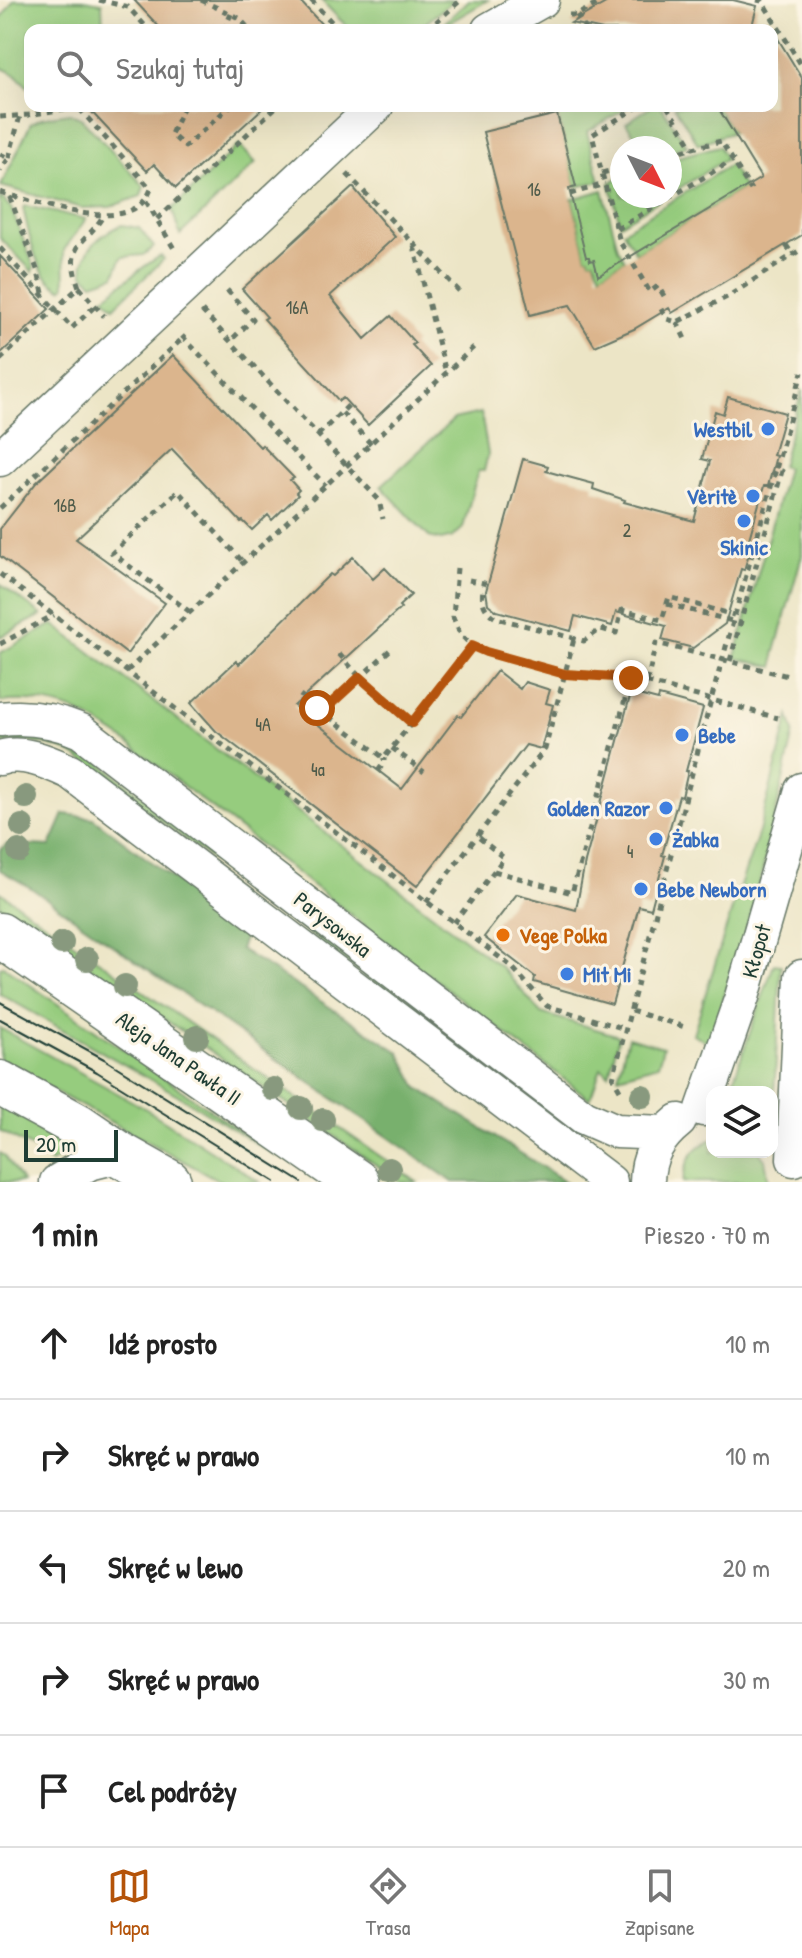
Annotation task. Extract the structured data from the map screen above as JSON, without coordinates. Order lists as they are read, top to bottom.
{
  "streets": {
    "main road": ["Aleja Jana Pawła II"],
    "street": ["Parysowska", "Kłopot"]
  },
  "places": [
    "Westbil",
    "Vèritè",
    "Skinic",
    "Bebe",
    "Golden Razor",
    "Żabka",
    "Bebe Newborn",
    "Vege Polka",
    "Mit Mi"
  ],
  "house_numbers": [
    "16",
    "16A",
    "16B",
    "2",
    "4A",
    "4a",
    "4"
  ],
  "scale_bar": "20 m",
  "north": "bottom right",
  "page": {
    "search": "Szukaj tutaj",
    "scale": "20 m",
    "heading": ["1 min", "Pieszo · 70 m"],
    "list": [
      ["Idź prosto", "10 m"],
      ["Skręć w prawo", "10 m"],
      ["Skręć w lewo", "20 m"],
      ["Skręć w prawo", "30 m"],
      "Cel podróży"
    ],
    "nav": ["Mapa", "Trasa", "Zapisane"]
  }
}
